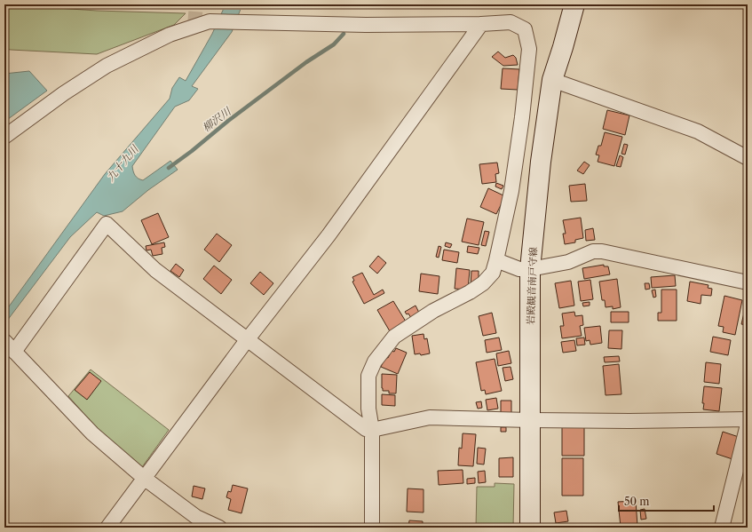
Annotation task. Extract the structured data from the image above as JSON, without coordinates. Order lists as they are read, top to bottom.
{
  "streets": {
    "main road": ["岩殿観音南戸守線"]
  },
  "water": ["柳沢川", "九十九川"],
  "scale_bar": "50 m"
}
